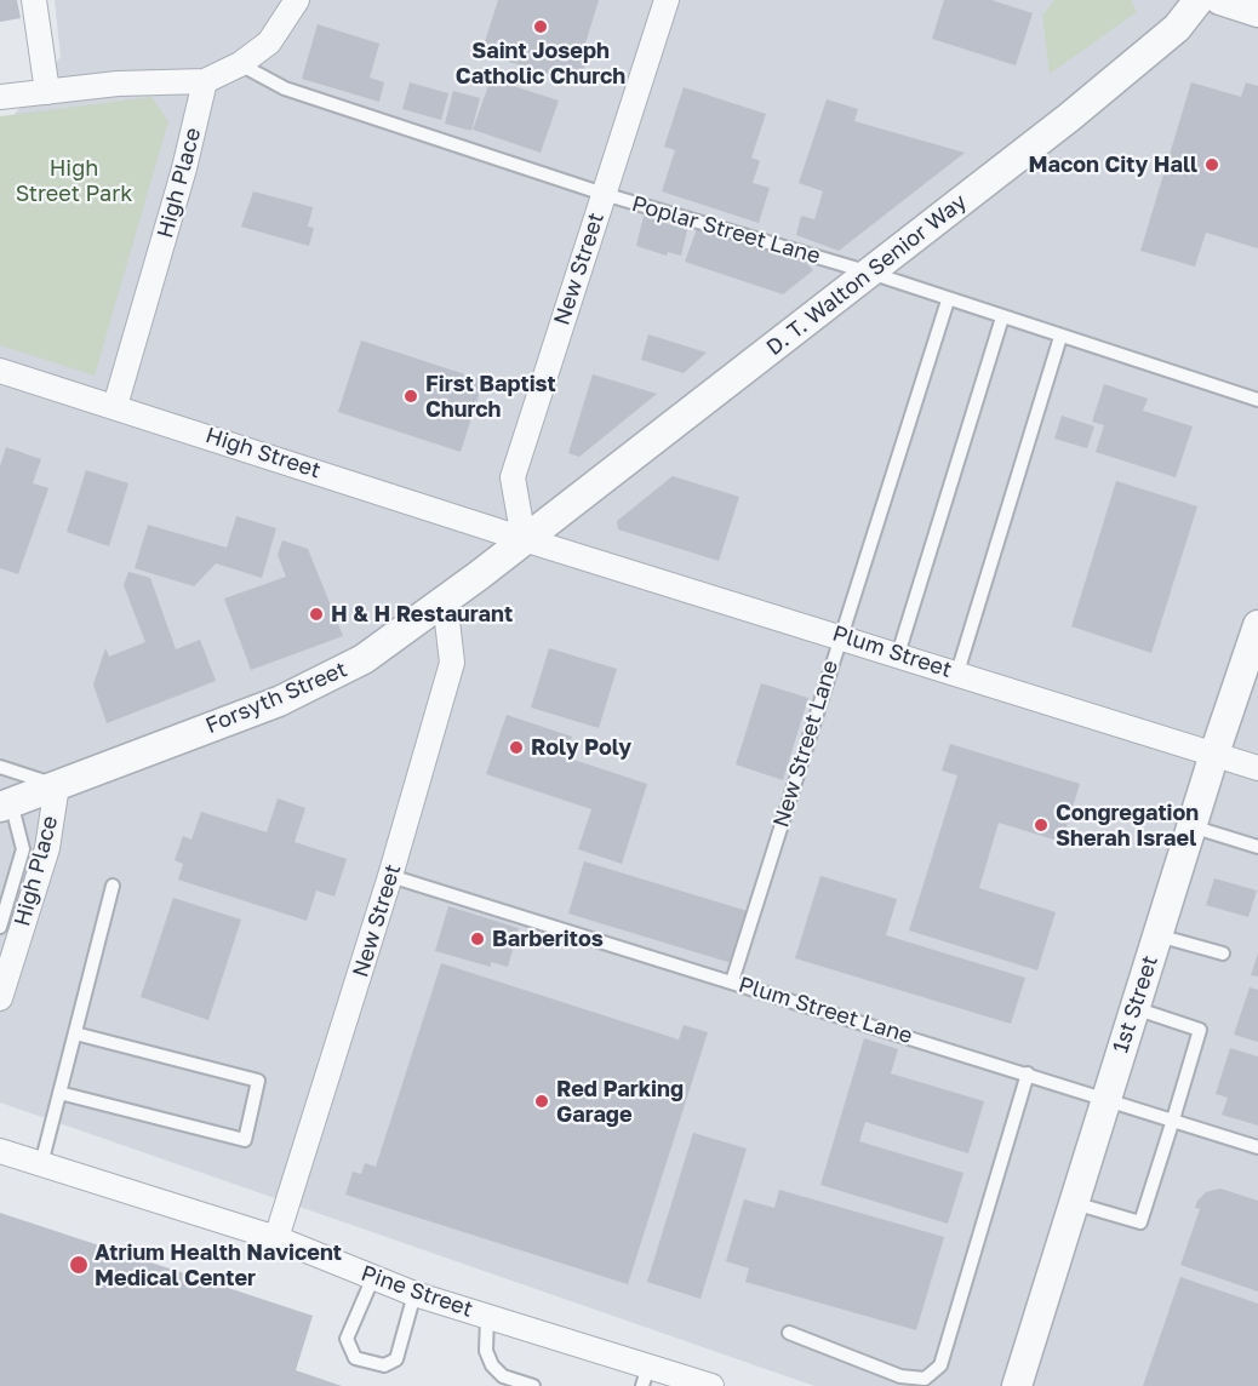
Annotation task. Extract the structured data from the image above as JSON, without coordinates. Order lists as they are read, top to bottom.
{
  "streets": {
    "street": [
      "High Place",
      "New Street",
      "D. T. Walton Senior Way",
      "High Street",
      "Plum Street",
      "Forsyth Street",
      "1st Street",
      "Pine Street"
    ],
    "lane": ["Poplar Street Lane", "New Street Lane", "Plum Street Lane"]
  },
  "crossings": [
    ["High Place", "High Street"],
    ["High Place", "Forsyth Street"],
    ["Poplar Street Lane", "New Street"],
    ["Poplar Street Lane", "D. T. Walton Senior Way"],
    ["Poplar Street Lane", "New Street Lane"],
    ["New Street", "D. T. Walton Senior Way"],
    ["New Street", "High Street"],
    ["New Street", "Plum Street"],
    ["New Street", "Forsyth Street"],
    ["New Street", "Plum Street Lane"],
    ["New Street", "Pine Street"],
    ["D. T. Walton Senior Way", "High Street"],
    ["D. T. Walton Senior Way", "Plum Street"],
    ["D. T. Walton Senior Way", "Forsyth Street"],
    ["High Street", "Plum Street"],
    ["High Street", "Forsyth Street"],
    ["Plum Street", "Forsyth Street"],
    ["Plum Street", "New Street Lane"],
    ["Plum Street", "1st Street"],
    ["New Street Lane", "Plum Street Lane"],
    ["1st Street", "Plum Street Lane"]
  ],
  "parks": ["High Street Park"],
  "places": [
    "Saint Joseph Catholic Church",
    "Macon City Hall",
    "First Baptist Church",
    "H & H Restaurant",
    "Roly Poly",
    "Congregation Sherah Israel",
    "Barberitos",
    "Red Parking Garage",
    "Atrium Health Navicent Medical Center"
  ]
}
